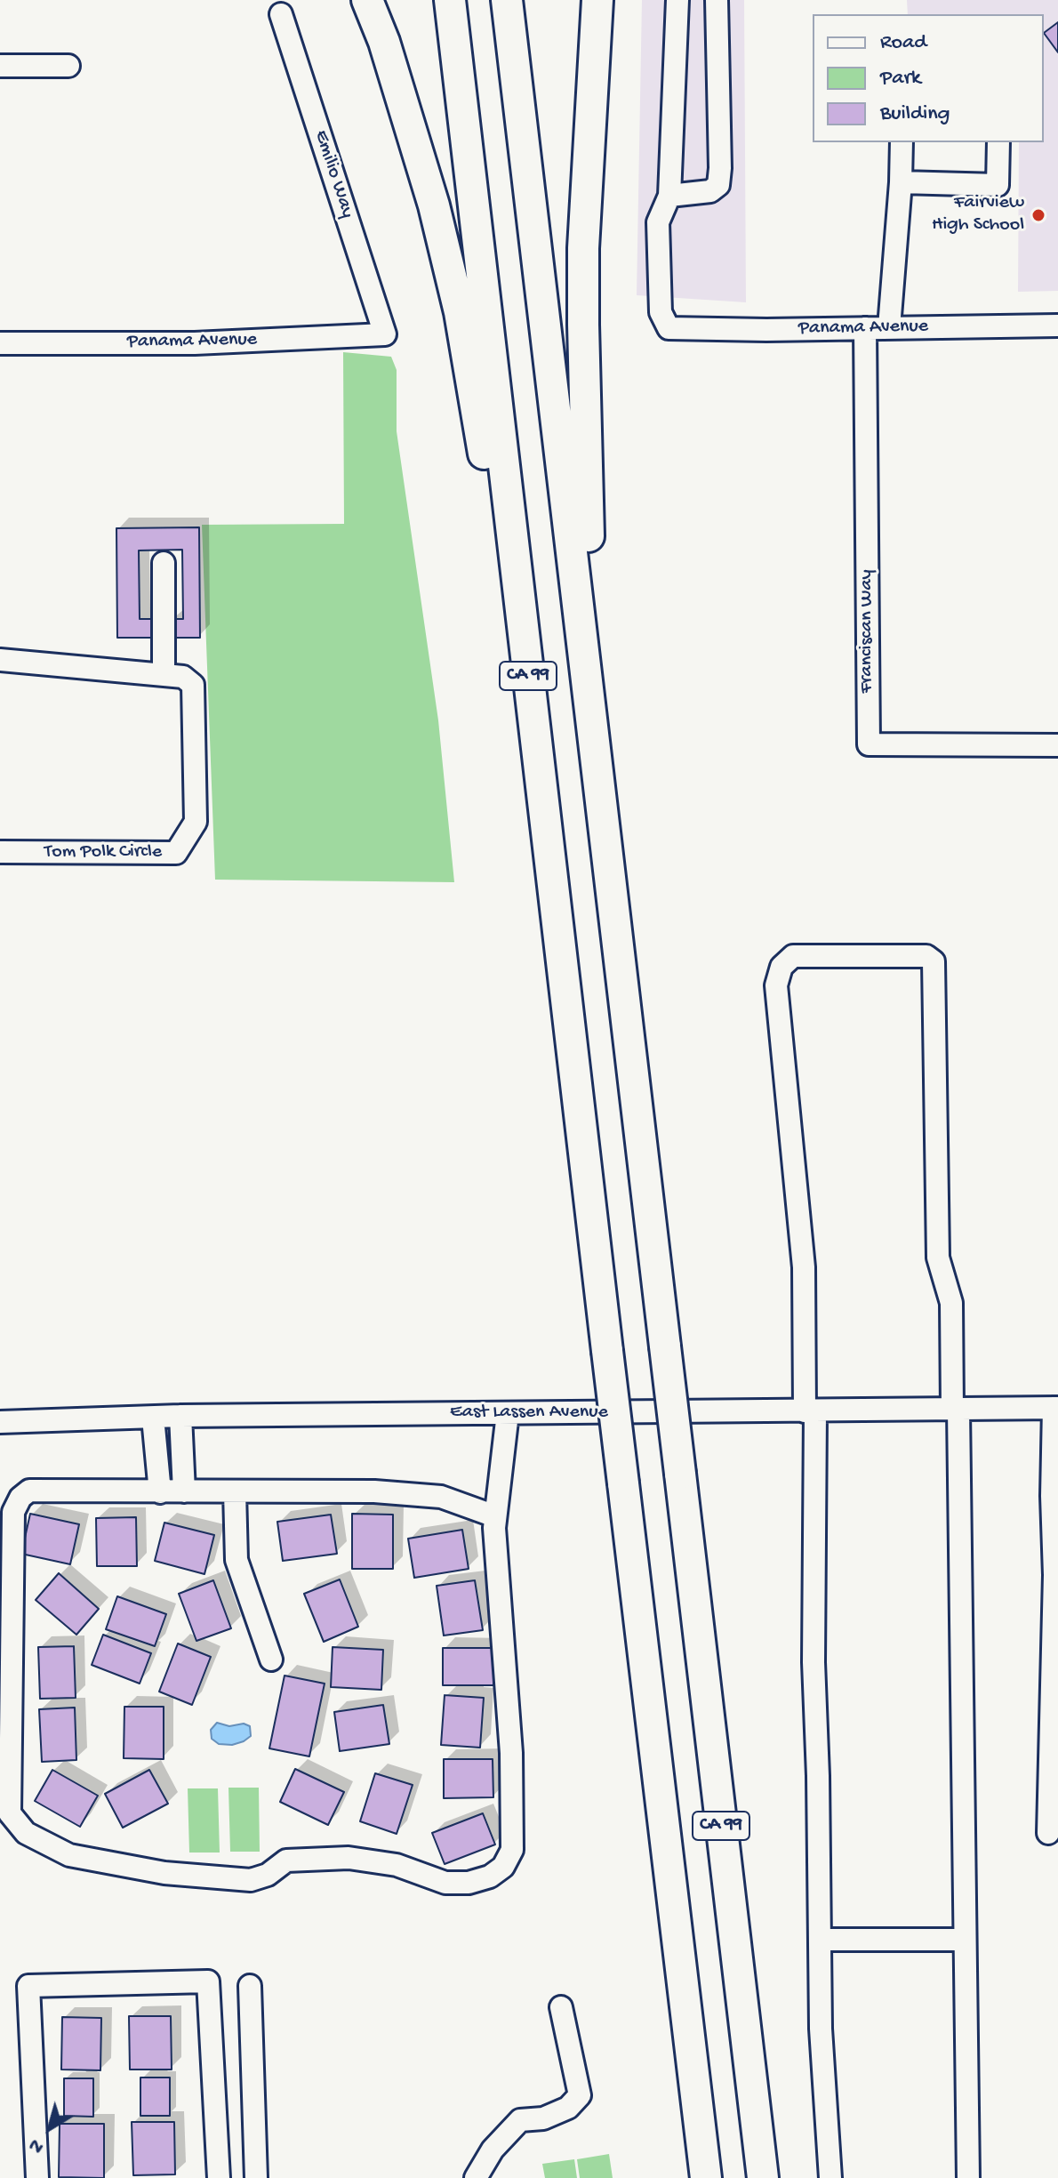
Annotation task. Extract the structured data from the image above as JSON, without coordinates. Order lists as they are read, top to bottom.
{
  "streets": {
    "highway": ["CA 99"],
    "street": [
      "Emilio Way",
      "Panama Avenue",
      "Franciscan Way",
      "Tom Polk Circle",
      "East Lassen Avenue"
    ]
  },
  "crossings": [
    ["Emilio Way", "Panama Avenue"],
    ["Panama Avenue", "Franciscan Way"]
  ],
  "places": ["Fairview High School"],
  "legend": ["Road", "Park", "Building"],
  "north": "bottom left"
}
